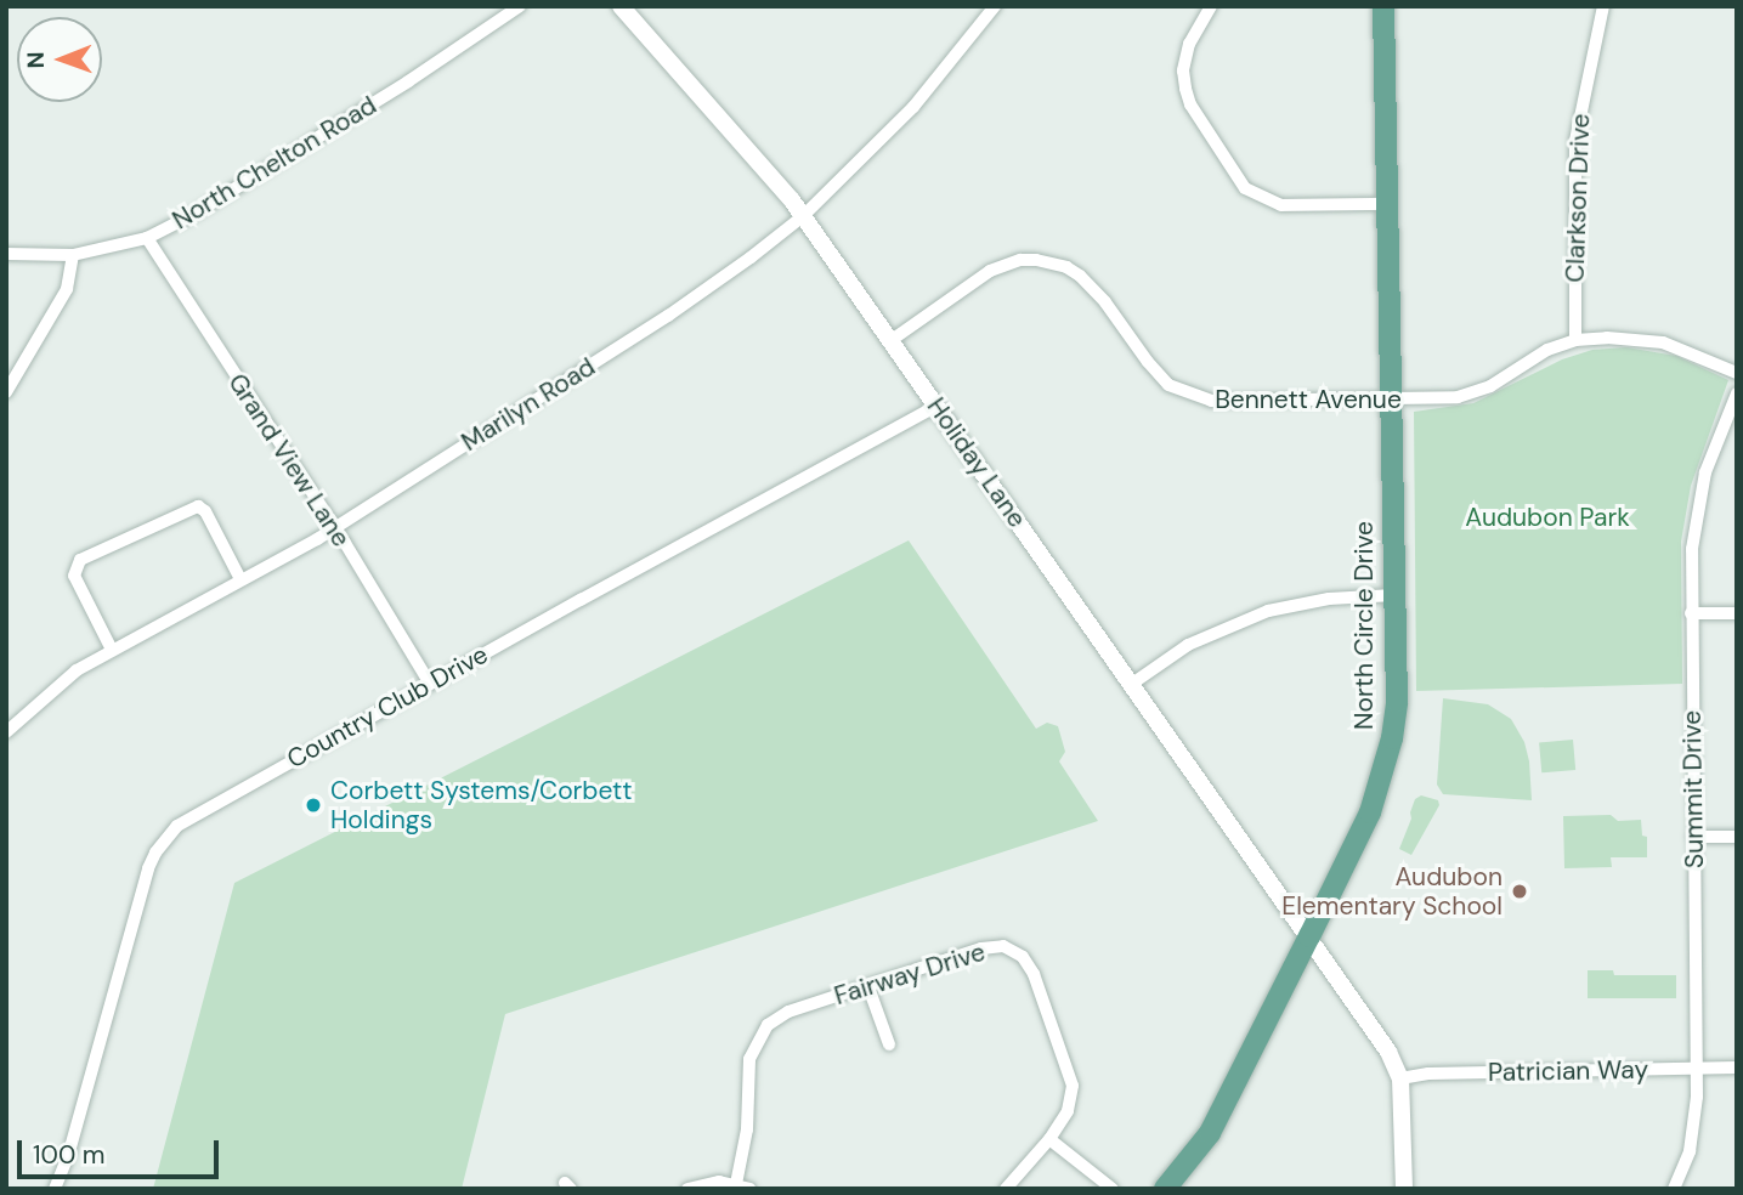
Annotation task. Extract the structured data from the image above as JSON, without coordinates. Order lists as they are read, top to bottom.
{
  "streets": {
    "main road": ["North Circle Drive"],
    "street": [
      "North Chelton Road",
      "Clarkson Drive",
      "Bennett Avenue",
      "Marilyn Road",
      "Grand View Lane",
      "Holiday Lane",
      "Country Club Drive",
      "Summit Drive",
      "Fairway Drive",
      "Patrician Way"
    ]
  },
  "crossings": [
    ["North Chelton Road", "Grand View Lane"],
    ["Clarkson Drive", "Bennett Avenue"],
    ["Bennett Avenue", "Holiday Lane"],
    ["Bennett Avenue", "North Circle Drive"],
    ["Marilyn Road", "Grand View Lane"],
    ["Marilyn Road", "Holiday Lane"],
    ["Grand View Lane", "Country Club Drive"],
    ["Holiday Lane", "North Circle Drive"],
    ["Holiday Lane", "Country Club Drive"],
    ["Holiday Lane", "Patrician Way"],
    ["Summit Drive", "Patrician Way"]
  ],
  "parks": ["Audubon Park"],
  "places": ["Corbett Systems/Corbett Holdings", "Audubon Elementary School"],
  "scale_bar": "100 m",
  "north": "left"
}
